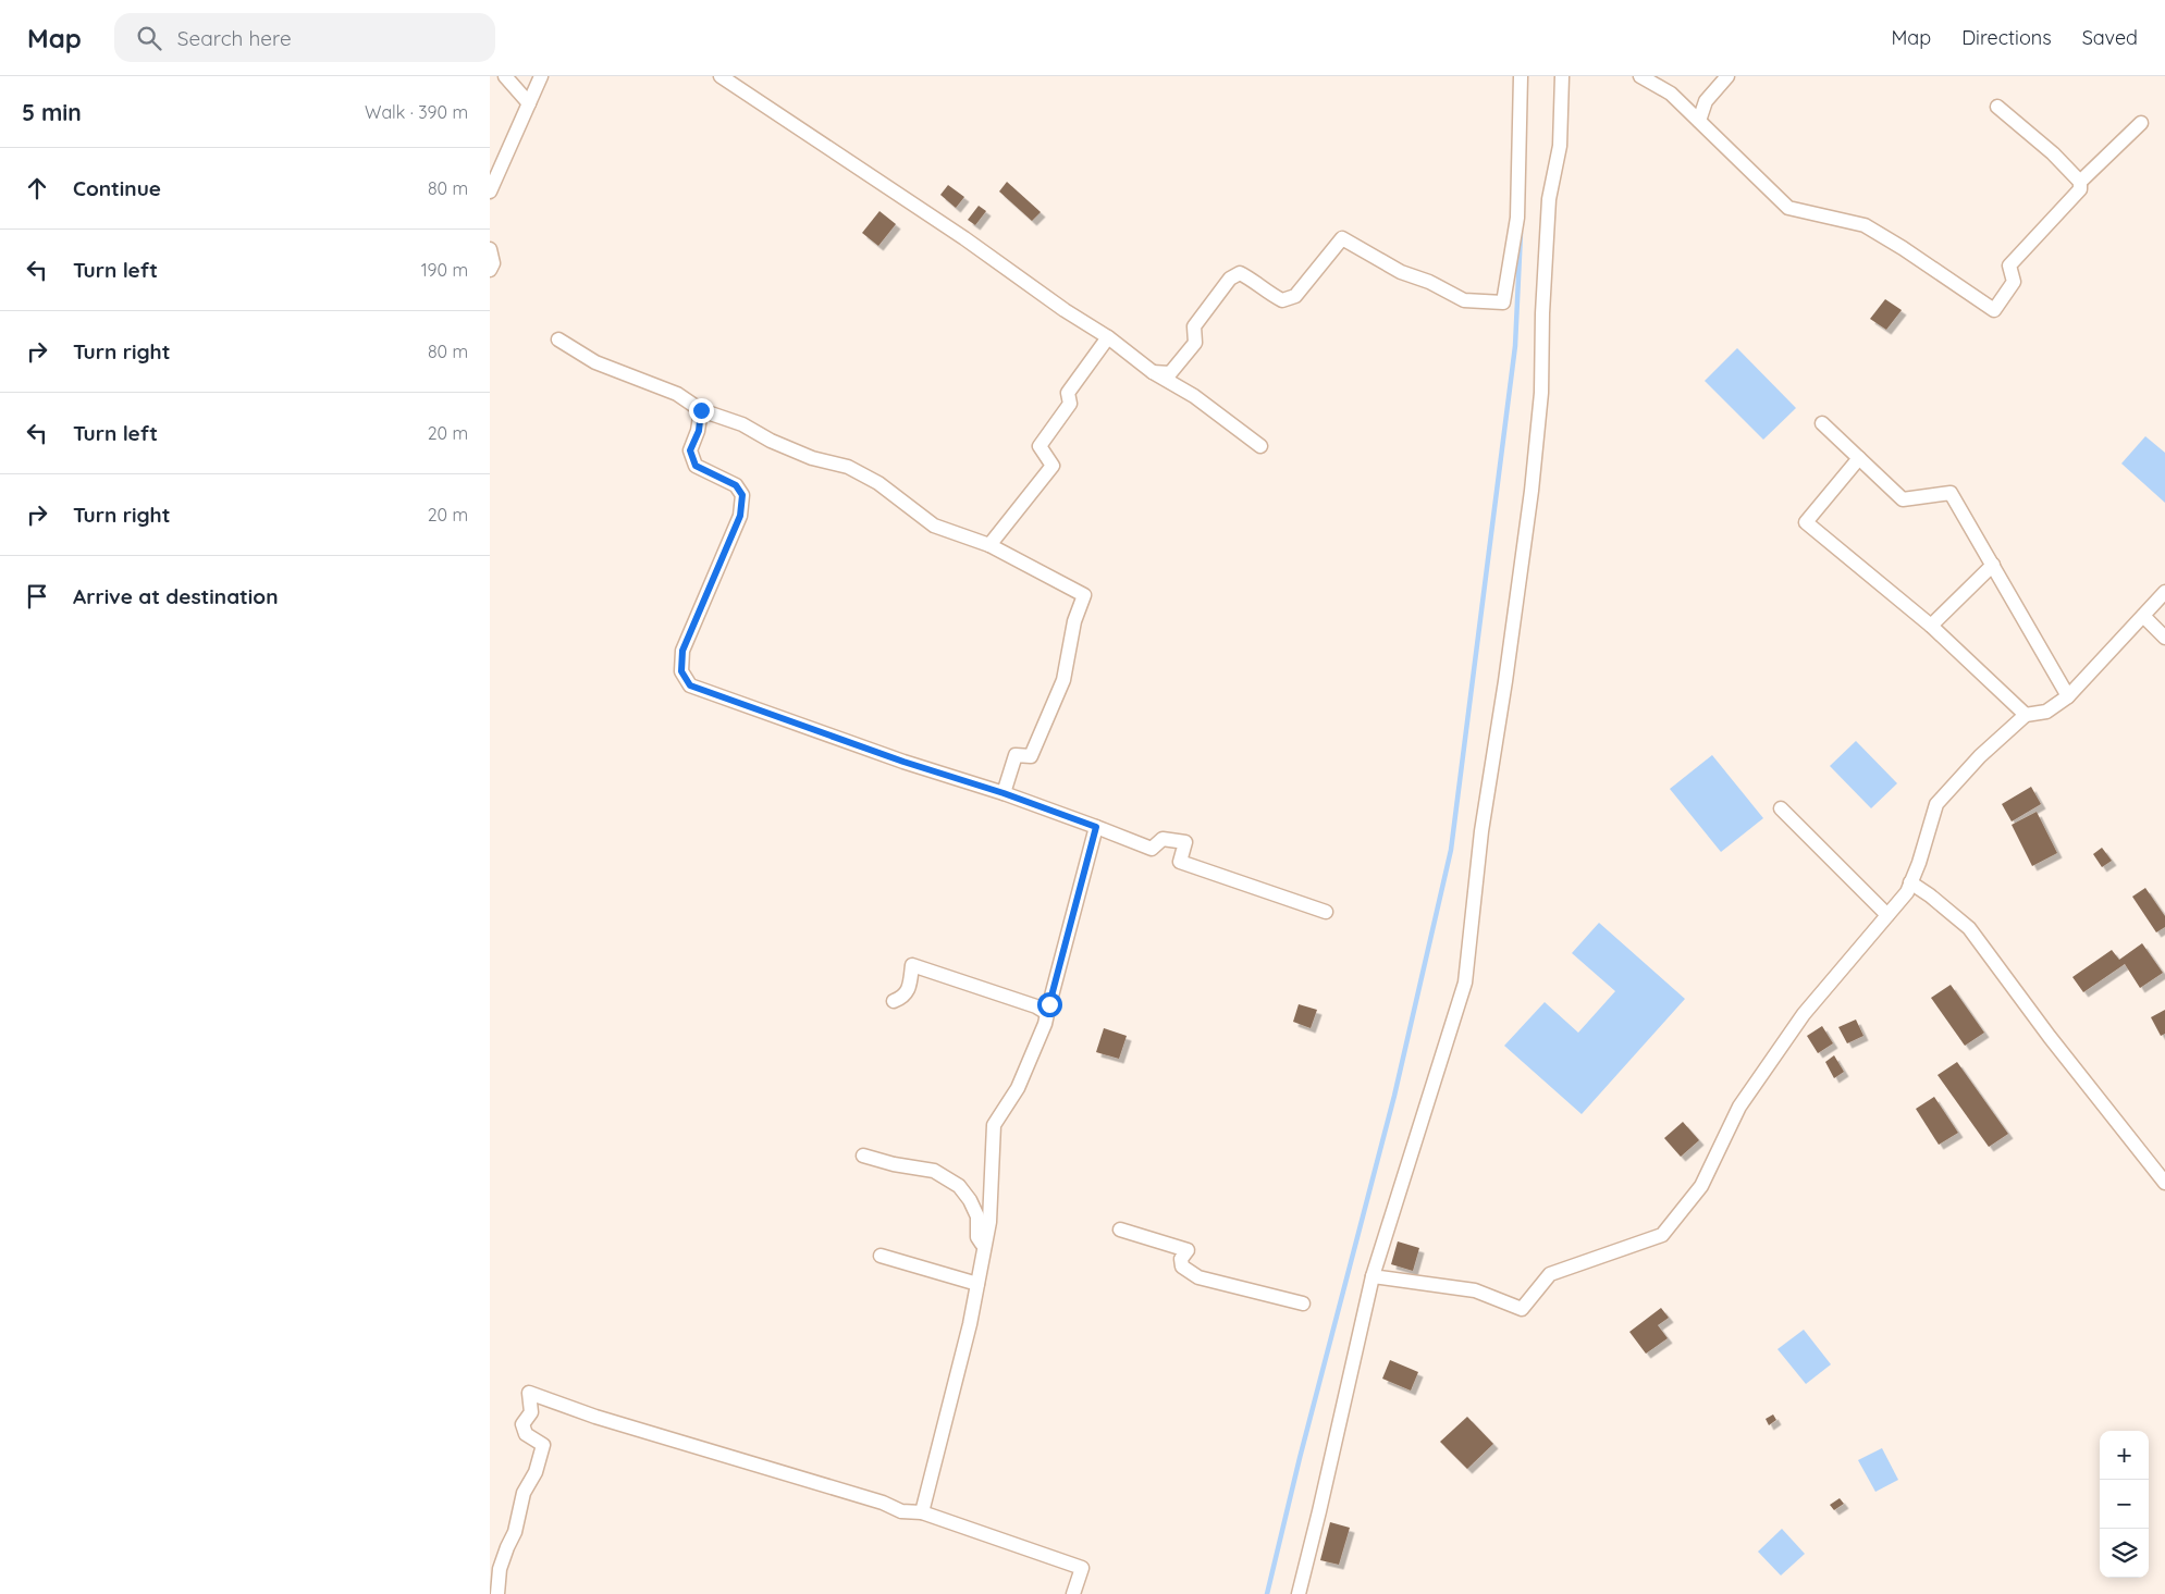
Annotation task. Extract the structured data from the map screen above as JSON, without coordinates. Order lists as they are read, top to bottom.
{
  "page": {
    "header": "Map",
    "search": "Search here",
    "nav": ["Map", "Directions", "Saved"],
    "heading": ["5 min", "Walk · 390 m"],
    "list": [
      ["Continue", "80 m"],
      ["Turn left", "190 m"],
      ["Turn right", "80 m"],
      ["Turn left", "20 m"],
      ["Turn right", "20 m"],
      "Arrive at destination"
    ],
    "map_buttons": ["+", "−"]
  }
}
